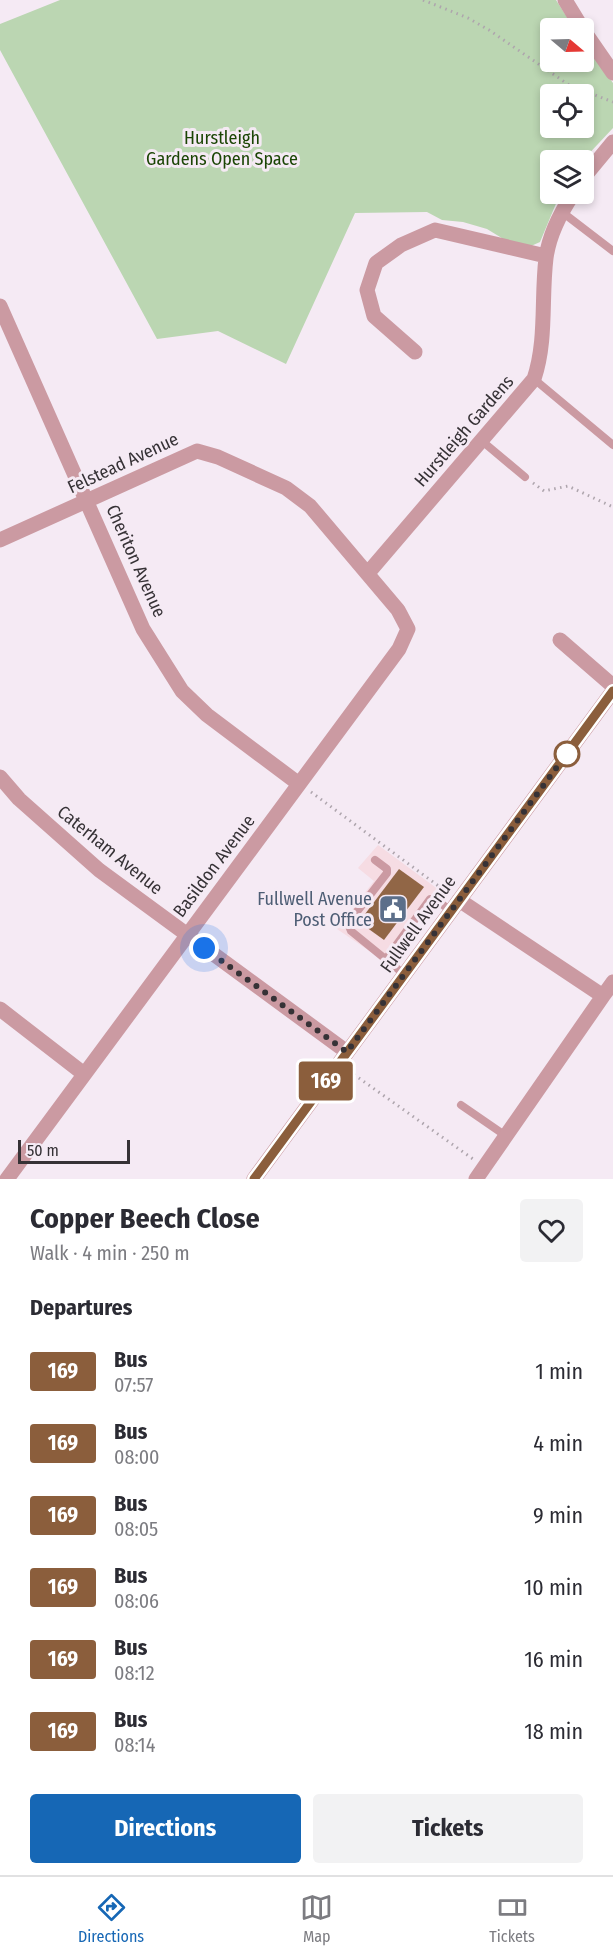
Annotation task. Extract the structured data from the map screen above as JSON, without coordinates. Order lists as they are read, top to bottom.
{
  "streets": {
    "street": [
      "Hurstleigh Gardens",
      "Felstead Avenue",
      "Cheriton Avenue",
      "Caterham Avenue",
      "Basildon Avenue",
      "Fullwell Avenue"
    ]
  },
  "crossings": [
    ["Hurstleigh Gardens", "Felstead Avenue"],
    ["Hurstleigh Gardens", "Basildon Avenue"],
    ["Felstead Avenue", "Cheriton Avenue"],
    ["Felstead Avenue", "Basildon Avenue"],
    ["Cheriton Avenue", "Basildon Avenue"],
    ["Caterham Avenue", "Basildon Avenue"],
    ["Caterham Avenue", "Fullwell Avenue"]
  ],
  "parks": ["Hurstleigh Gardens Open Space"],
  "places": {
    "public building": ["Fullwell Avenue Post Office"]
  },
  "lines": ["bus line 169"],
  "scale_bar": "50 m",
  "north": "right",
  "page": {
    "on_map": "169",
    "scale": "50 m",
    "heading": [
      ["Copper Beech Close", "Walk · 4 min · 250 m"],
      "Departures"
    ],
    "list": [
      {
        "mark": "169",
        "name": "Bus",
        "note": "07:57",
        "value": "1 min"
      },
      {
        "mark": "169",
        "name": "Bus",
        "note": "08:00",
        "value": "4 min"
      },
      {
        "mark": "169",
        "name": "Bus",
        "note": "08:05",
        "value": "9 min"
      },
      {
        "mark": "169",
        "name": "Bus",
        "note": "08:06",
        "value": "10 min"
      },
      {
        "mark": "169",
        "name": "Bus",
        "note": "08:12",
        "value": "16 min"
      },
      {
        "mark": "169",
        "name": "Bus",
        "note": "08:14",
        "value": "18 min"
      }
    ],
    "buttons": ["Directions", "Tickets"],
    "tabs": ["Directions", "Map", "Tickets"]
  }
}
